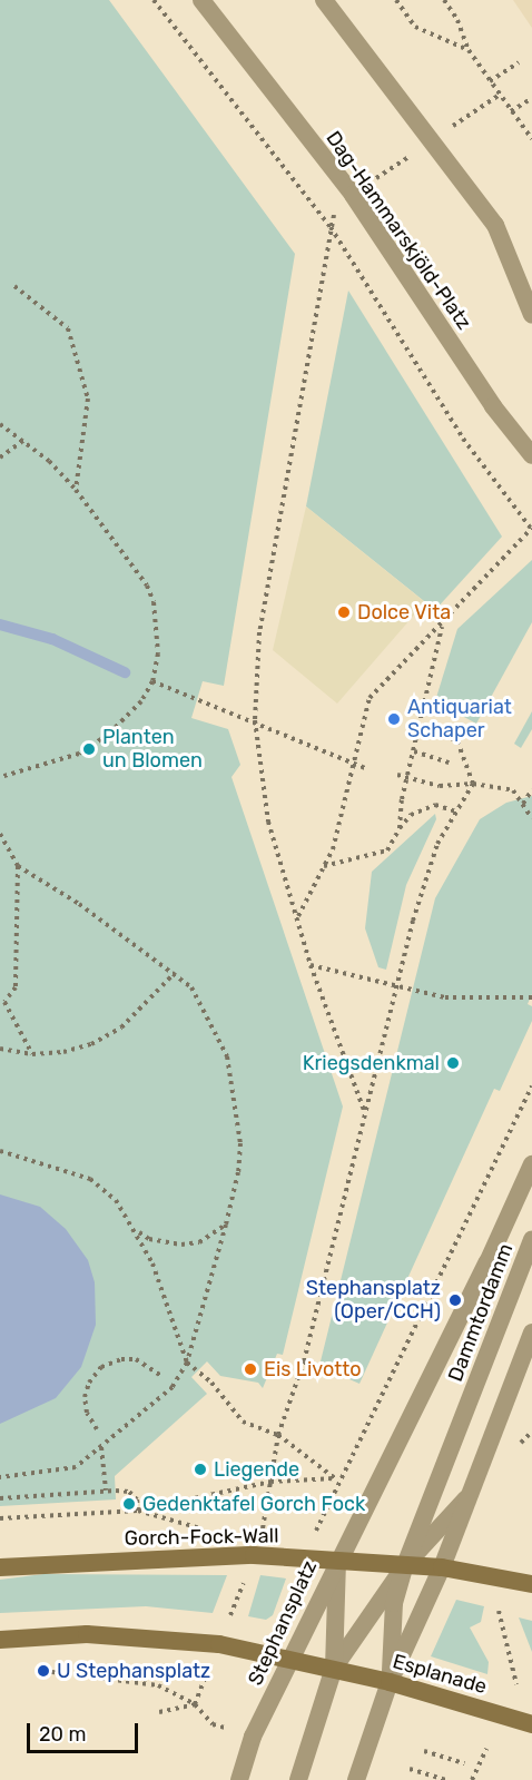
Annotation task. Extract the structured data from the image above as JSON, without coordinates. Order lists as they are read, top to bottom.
{
  "streets": {
    "main road": ["Gorch-Fock-Wall", "Esplanade"],
    "street": ["Dag-Hammarskjöld-Platz", "Dammtordamm", "Stephansplatz"]
  },
  "crossings": [
    ["Dammtordamm", "Stephansplatz"],
    ["Gorch-Fock-Wall", "Stephansplatz"],
    ["Stephansplatz", "Esplanade"]
  ],
  "places": [
    "Dolce Vita",
    "Antiquariat Schaper",
    "Planten un Blomen",
    "Kriegsdenkmal",
    "Stephansplatz (Oper/CCH)",
    "Eis Livotto",
    "Liegende",
    "Gedenktafel Gorch Fock",
    "U Stephansplatz"
  ],
  "scale_bar": "20 m"
}
